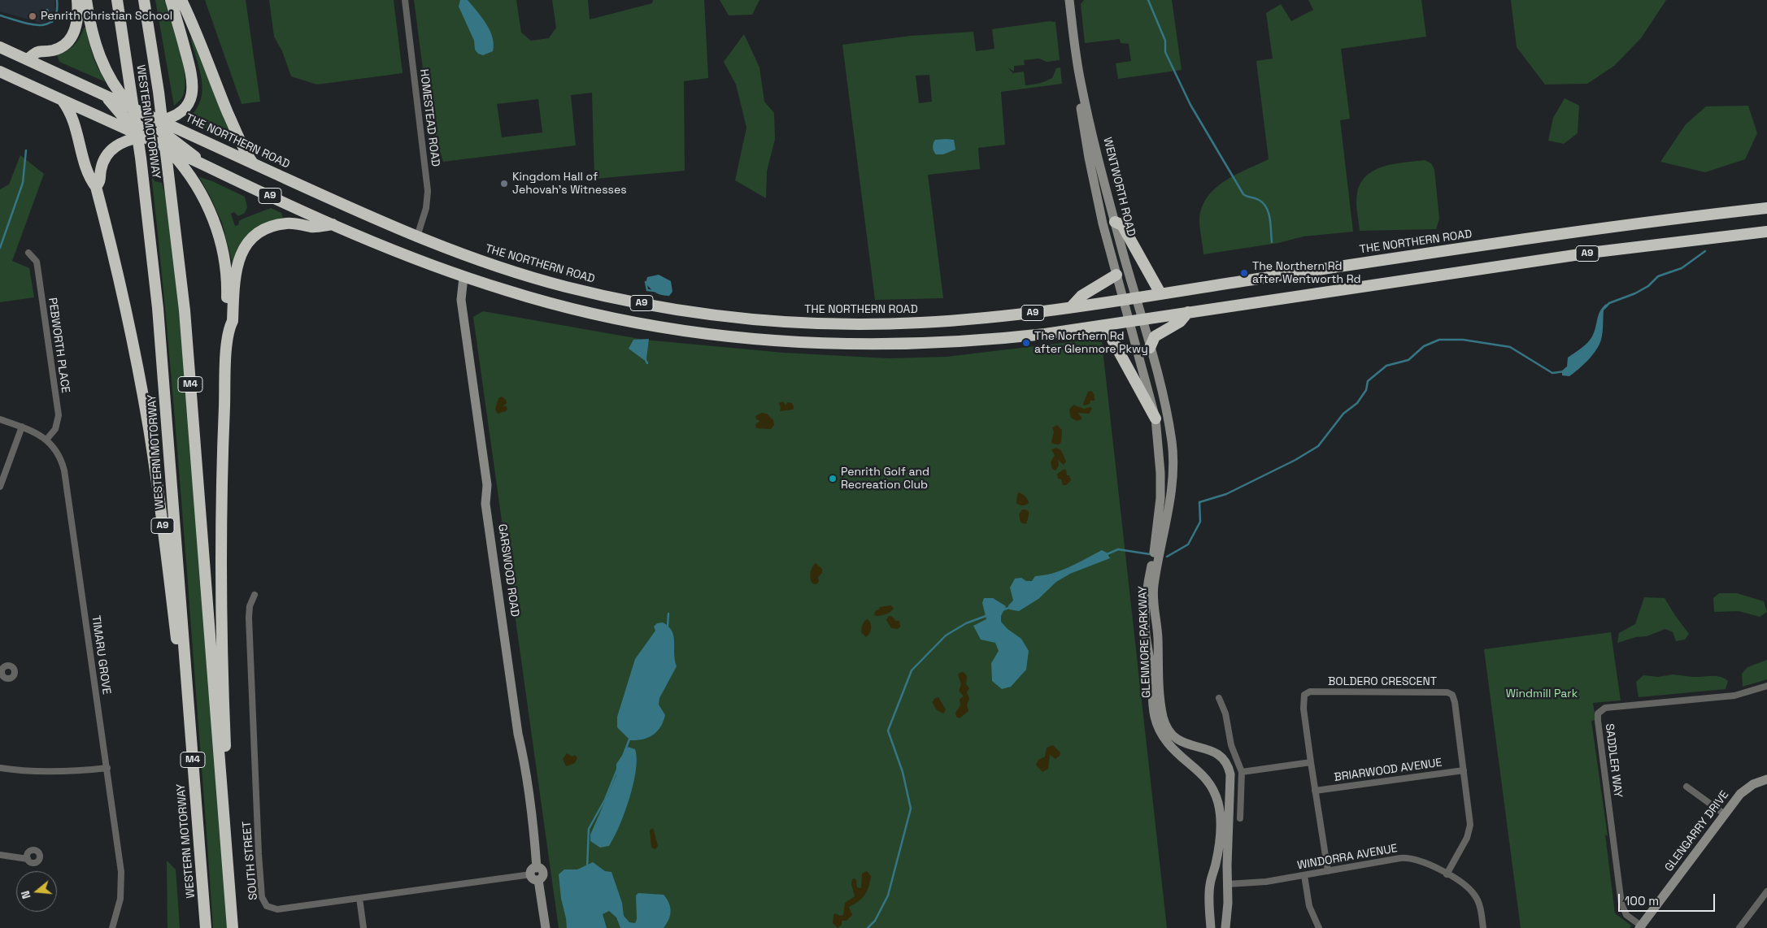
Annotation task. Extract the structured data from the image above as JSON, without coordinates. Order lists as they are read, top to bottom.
{
  "streets": {
    "highway": [
      "WESTERN MOTORWAY",
      "THE NORTHERN ROAD",
      "A9",
      "M4"
    ],
    "street": [
      "HOMESTEAD ROAD",
      "WENTWORTH ROAD",
      "PEBWORTH PLACE",
      "GARSWOOD ROAD",
      "GLENMORE PARKWAY",
      "TIMARU GROVE",
      "BOLDERO CRESCENT",
      "SADDLER WAY",
      "BRIARWOOD AVENUE",
      "GLENGARRY DRIVE",
      "WINDORRA AVENUE",
      "SOUTH STREET"
    ]
  },
  "crossings": [
    ["HOMESTEAD ROAD", "THE NORTHERN ROAD"],
    ["WESTERN MOTORWAY", "A9"],
    ["WESTERN MOTORWAY", "M4"],
    ["THE NORTHERN ROAD", "WENTWORTH ROAD"],
    ["THE NORTHERN ROAD", "A9"],
    ["THE NORTHERN ROAD", "M4"],
    ["THE NORTHERN ROAD", "GARSWOOD ROAD"],
    ["THE NORTHERN ROAD", "GLENMORE PARKWAY"],
    ["WENTWORTH ROAD", "GLENMORE PARKWAY"],
    ["PEBWORTH PLACE", "TIMARU GROVE"],
    ["GARSWOOD ROAD", "SOUTH STREET"],
    ["GLENMORE PARKWAY", "WINDORRA AVENUE"],
    ["BOLDERO CRESCENT", "BRIARWOOD AVENUE"],
    ["BOLDERO CRESCENT", "WINDORRA AVENUE"],
    ["SADDLER WAY", "GLENGARRY DRIVE"]
  ],
  "parks": ["Windmill Park"],
  "places": [
    "Penrith Christian School",
    "Kingdom Hall of Jehovah's Witnesses",
    "The Northern Rd after Wentworth Rd",
    "The Northern Rd after Glenmore Pkwy",
    "Penrith Golf and Recreation Club"
  ],
  "scale_bar": "100 m",
  "north": "left"
}
